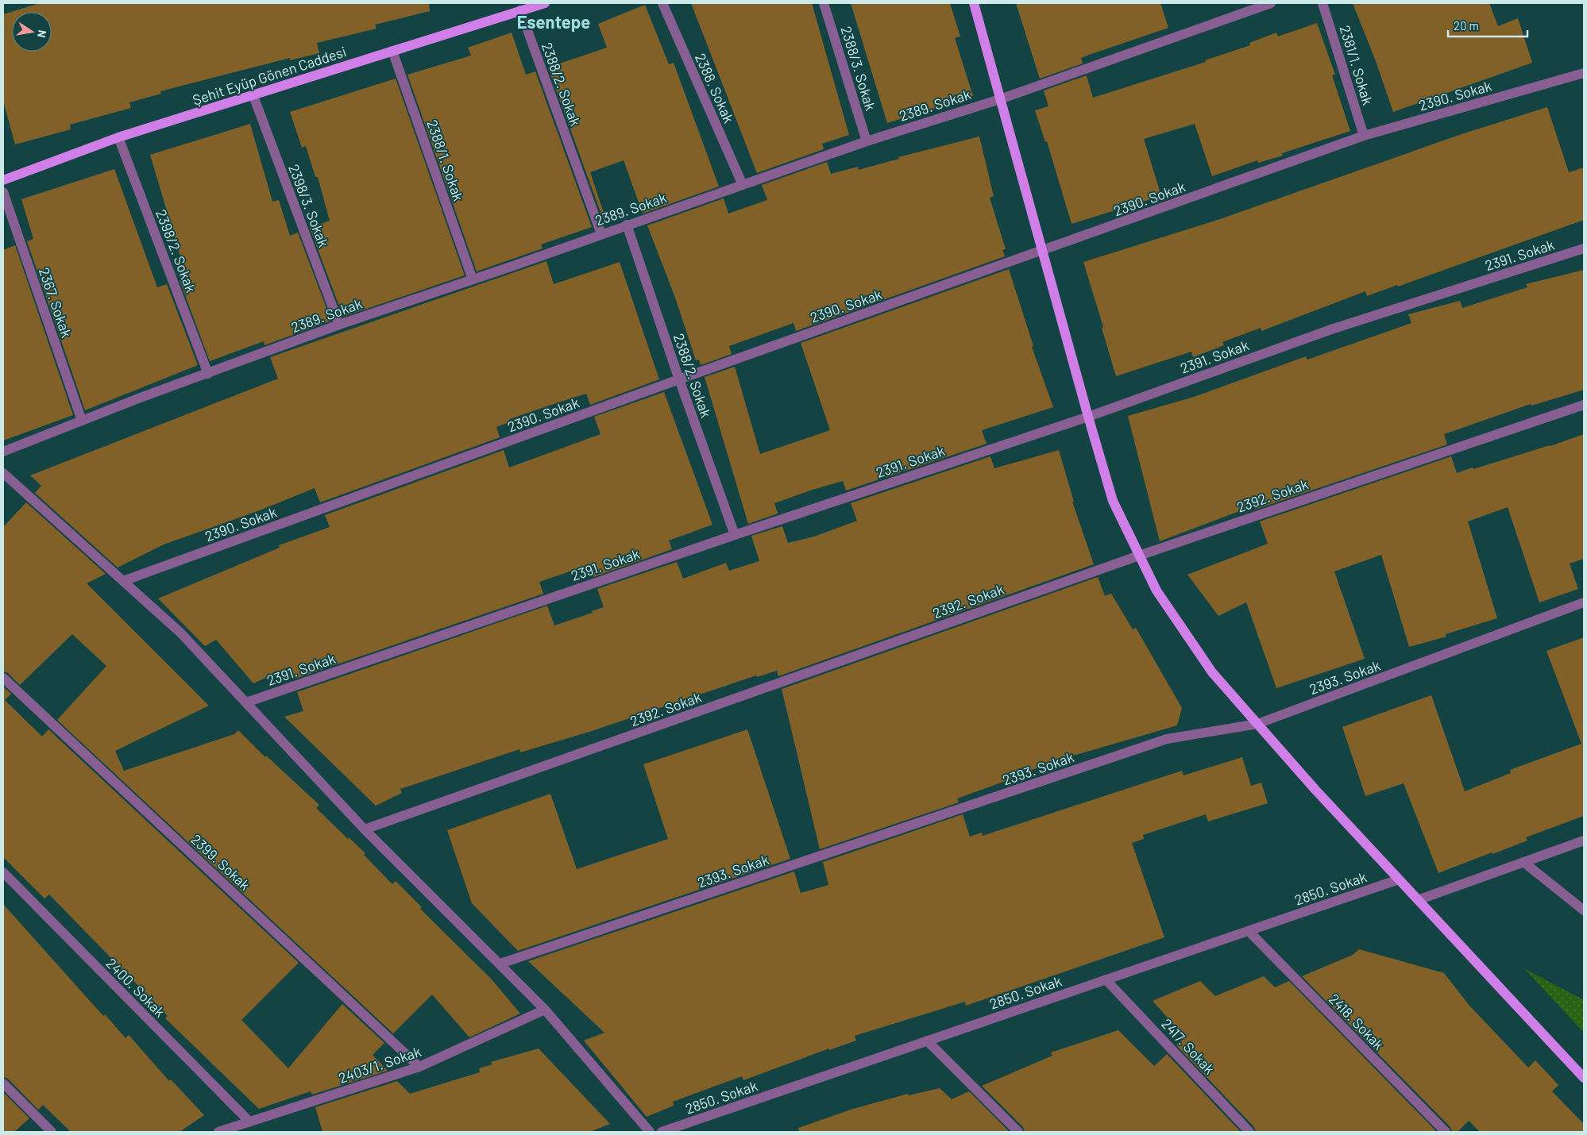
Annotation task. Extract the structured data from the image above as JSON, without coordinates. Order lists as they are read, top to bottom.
{
  "streets": {
    "main road": ["Şehit Eyüp Gönen Caddesi"],
    "street": [
      "2381/1. Sokak",
      "2388/3. Sokak",
      "2388/2. Sokak",
      "2388. Sokak",
      "2390. Sokak",
      "2389. Sokak",
      "2388/1. Sokak",
      "2398/3. Sokak",
      "2398/2. Sokak",
      "2391. Sokak",
      "2367. Sokak",
      "2392. Sokak",
      "2393. Sokak",
      "2399. Sokak",
      "2850. Sokak",
      "2400. Sokak",
      "2418. Sokak",
      "2417. Sokak",
      "2403/1. Sokak"
    ]
  },
  "crossings": [
    ["2381/1. Sokak", "2390. Sokak"],
    ["2388/3. Sokak", "2389. Sokak"],
    ["Şehit Eyüp Gönen Caddesi", "2388/2. Sokak"],
    ["Şehit Eyüp Gönen Caddesi", "2388/1. Sokak"],
    ["Şehit Eyüp Gönen Caddesi", "2398/3. Sokak"],
    ["Şehit Eyüp Gönen Caddesi", "2398/2. Sokak"],
    ["2388/2. Sokak", "2390. Sokak"],
    ["2388/2. Sokak", "2389. Sokak"],
    ["2388/2. Sokak", "2391. Sokak"],
    ["2388. Sokak", "2389. Sokak"],
    ["2389. Sokak", "2388/1. Sokak"],
    ["2389. Sokak", "2398/3. Sokak"],
    ["2389. Sokak", "2398/2. Sokak"],
    ["2389. Sokak", "2367. Sokak"],
    ["2399. Sokak", "2403/1. Sokak"],
    ["2850. Sokak", "2418. Sokak"],
    ["2850. Sokak", "2417. Sokak"],
    ["2400. Sokak", "2403/1. Sokak"]
  ],
  "districts": ["Esentepe"],
  "scale_bar": "20 m",
  "north": "right"
}
